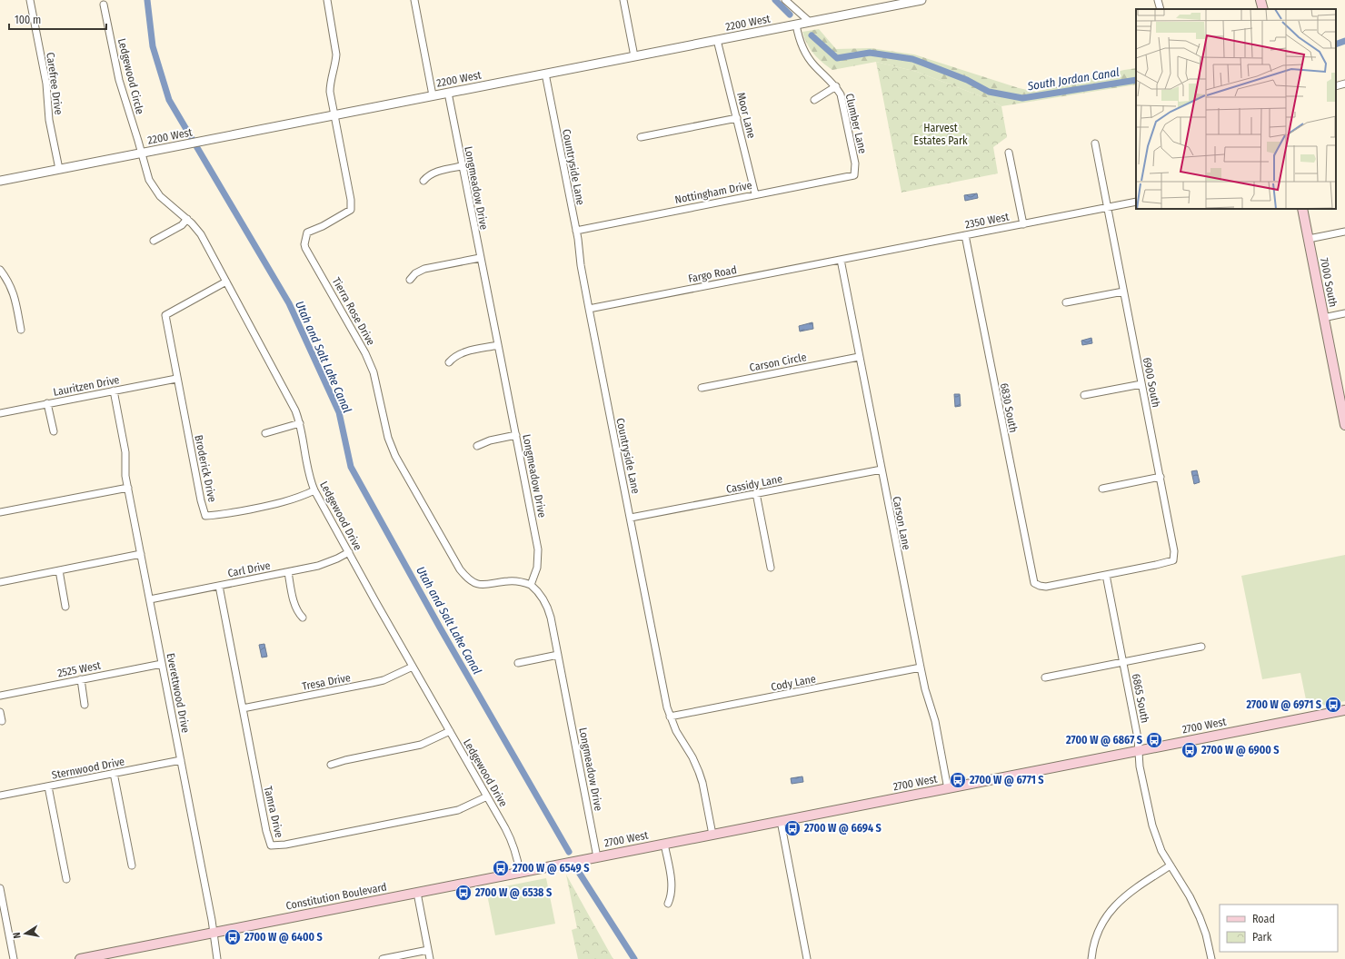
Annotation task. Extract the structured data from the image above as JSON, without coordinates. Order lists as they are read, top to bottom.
{
  "streets": {
    "main road": ["7000 South", "2700 West", "Constitution Boulevard"],
    "street": [
      "2200 West",
      "Ledgewood Circle",
      "Carefree Drive",
      "Moor Lane",
      "Clumber Lane",
      "Countryside Lane",
      "Longmeadow Drive",
      "Nottingham Drive",
      "2350 West",
      "Fargo Road",
      "Tierra Rose Drive",
      "Carson Circle",
      "6900 South",
      "Lauritzen Drive",
      "6830 South",
      "Broderick Drive",
      "Cassidy Lane",
      "Ledgewood Drive",
      "Carson Lane",
      "Carl Drive",
      "2525 West",
      "Tresa Drive",
      "Cody Lane",
      "Everettwood Drive",
      "6865 South",
      "Sternwood Drive",
      "Tamra Drive"
    ]
  },
  "crossings": [
    ["2200 West", "Ledgewood Circle"],
    ["2200 West", "Carefree Drive"],
    ["2200 West", "Moor Lane"],
    ["2200 West", "Clumber Lane"],
    ["2200 West", "Countryside Lane"],
    ["2200 West", "Longmeadow Drive"],
    ["2200 West", "Tierra Rose Drive"],
    ["2200 West", "Ledgewood Drive"],
    ["Ledgewood Circle", "Ledgewood Drive"],
    ["Moor Lane", "Nottingham Drive"],
    ["Clumber Lane", "Nottingham Drive"],
    ["Countryside Lane", "Nottingham Drive"],
    ["Countryside Lane", "Fargo Road"],
    ["Countryside Lane", "Cassidy Lane"],
    ["Countryside Lane", "Cody Lane"],
    ["Countryside Lane", "2700 West"],
    ["Longmeadow Drive", "Tierra Rose Drive"],
    ["Longmeadow Drive", "2700 West"],
    ["Longmeadow Drive", "Constitution Boulevard"],
    ["2350 West", "Fargo Road"],
    ["2350 West", "6900 South"],
    ["2350 West", "6830 South"],
    ["2350 West", "Carson Lane"],
    ["Fargo Road", "Carson Lane"],
    ["Carson Circle", "Carson Lane"],
    ["6900 South", "6830 South"],
    ["6900 South", "6865 South"],
    ["Lauritzen Drive", "Broderick Drive"],
    ["Lauritzen Drive", "Everettwood Drive"],
    ["6830 South", "6865 South"],
    ["Broderick Drive", "Ledgewood Drive"],
    ["Cassidy Lane", "Carson Lane"],
    ["Ledgewood Drive", "Carl Drive"],
    ["Ledgewood Drive", "Tresa Drive"],
    ["Ledgewood Drive", "Tamra Drive"],
    ["Ledgewood Drive", "Constitution Boulevard"],
    ["Carson Lane", "Cody Lane"],
    ["Carson Lane", "2700 West"],
    ["Carl Drive", "Everettwood Drive"],
    ["Carl Drive", "Tamra Drive"],
    ["2525 West", "Everettwood Drive"],
    ["Tresa Drive", "Tamra Drive"],
    ["Everettwood Drive", "Sternwood Drive"],
    ["Everettwood Drive", "Constitution Boulevard"],
    ["6865 South", "2700 West"],
    ["2700 West", "Constitution Boulevard"]
  ],
  "water": ["South Jordan Canal", "Utah and Salt Lake Canal"],
  "parks": ["Harvest Estates Park"],
  "places": {
    "bus stop": [
      "2700 W @ 6971 S",
      "2700 W @ 6867 S",
      "2700 W @ 6900 S",
      "2700 W @ 6771 S",
      "2700 W @ 6694 S",
      "2700 W @ 6549 S",
      "2700 W @ 6538 S",
      "2700 W @ 6400 S"
    ]
  },
  "legend": ["Road", "Park"],
  "scale_bar": "100 m",
  "north": "left"
}
